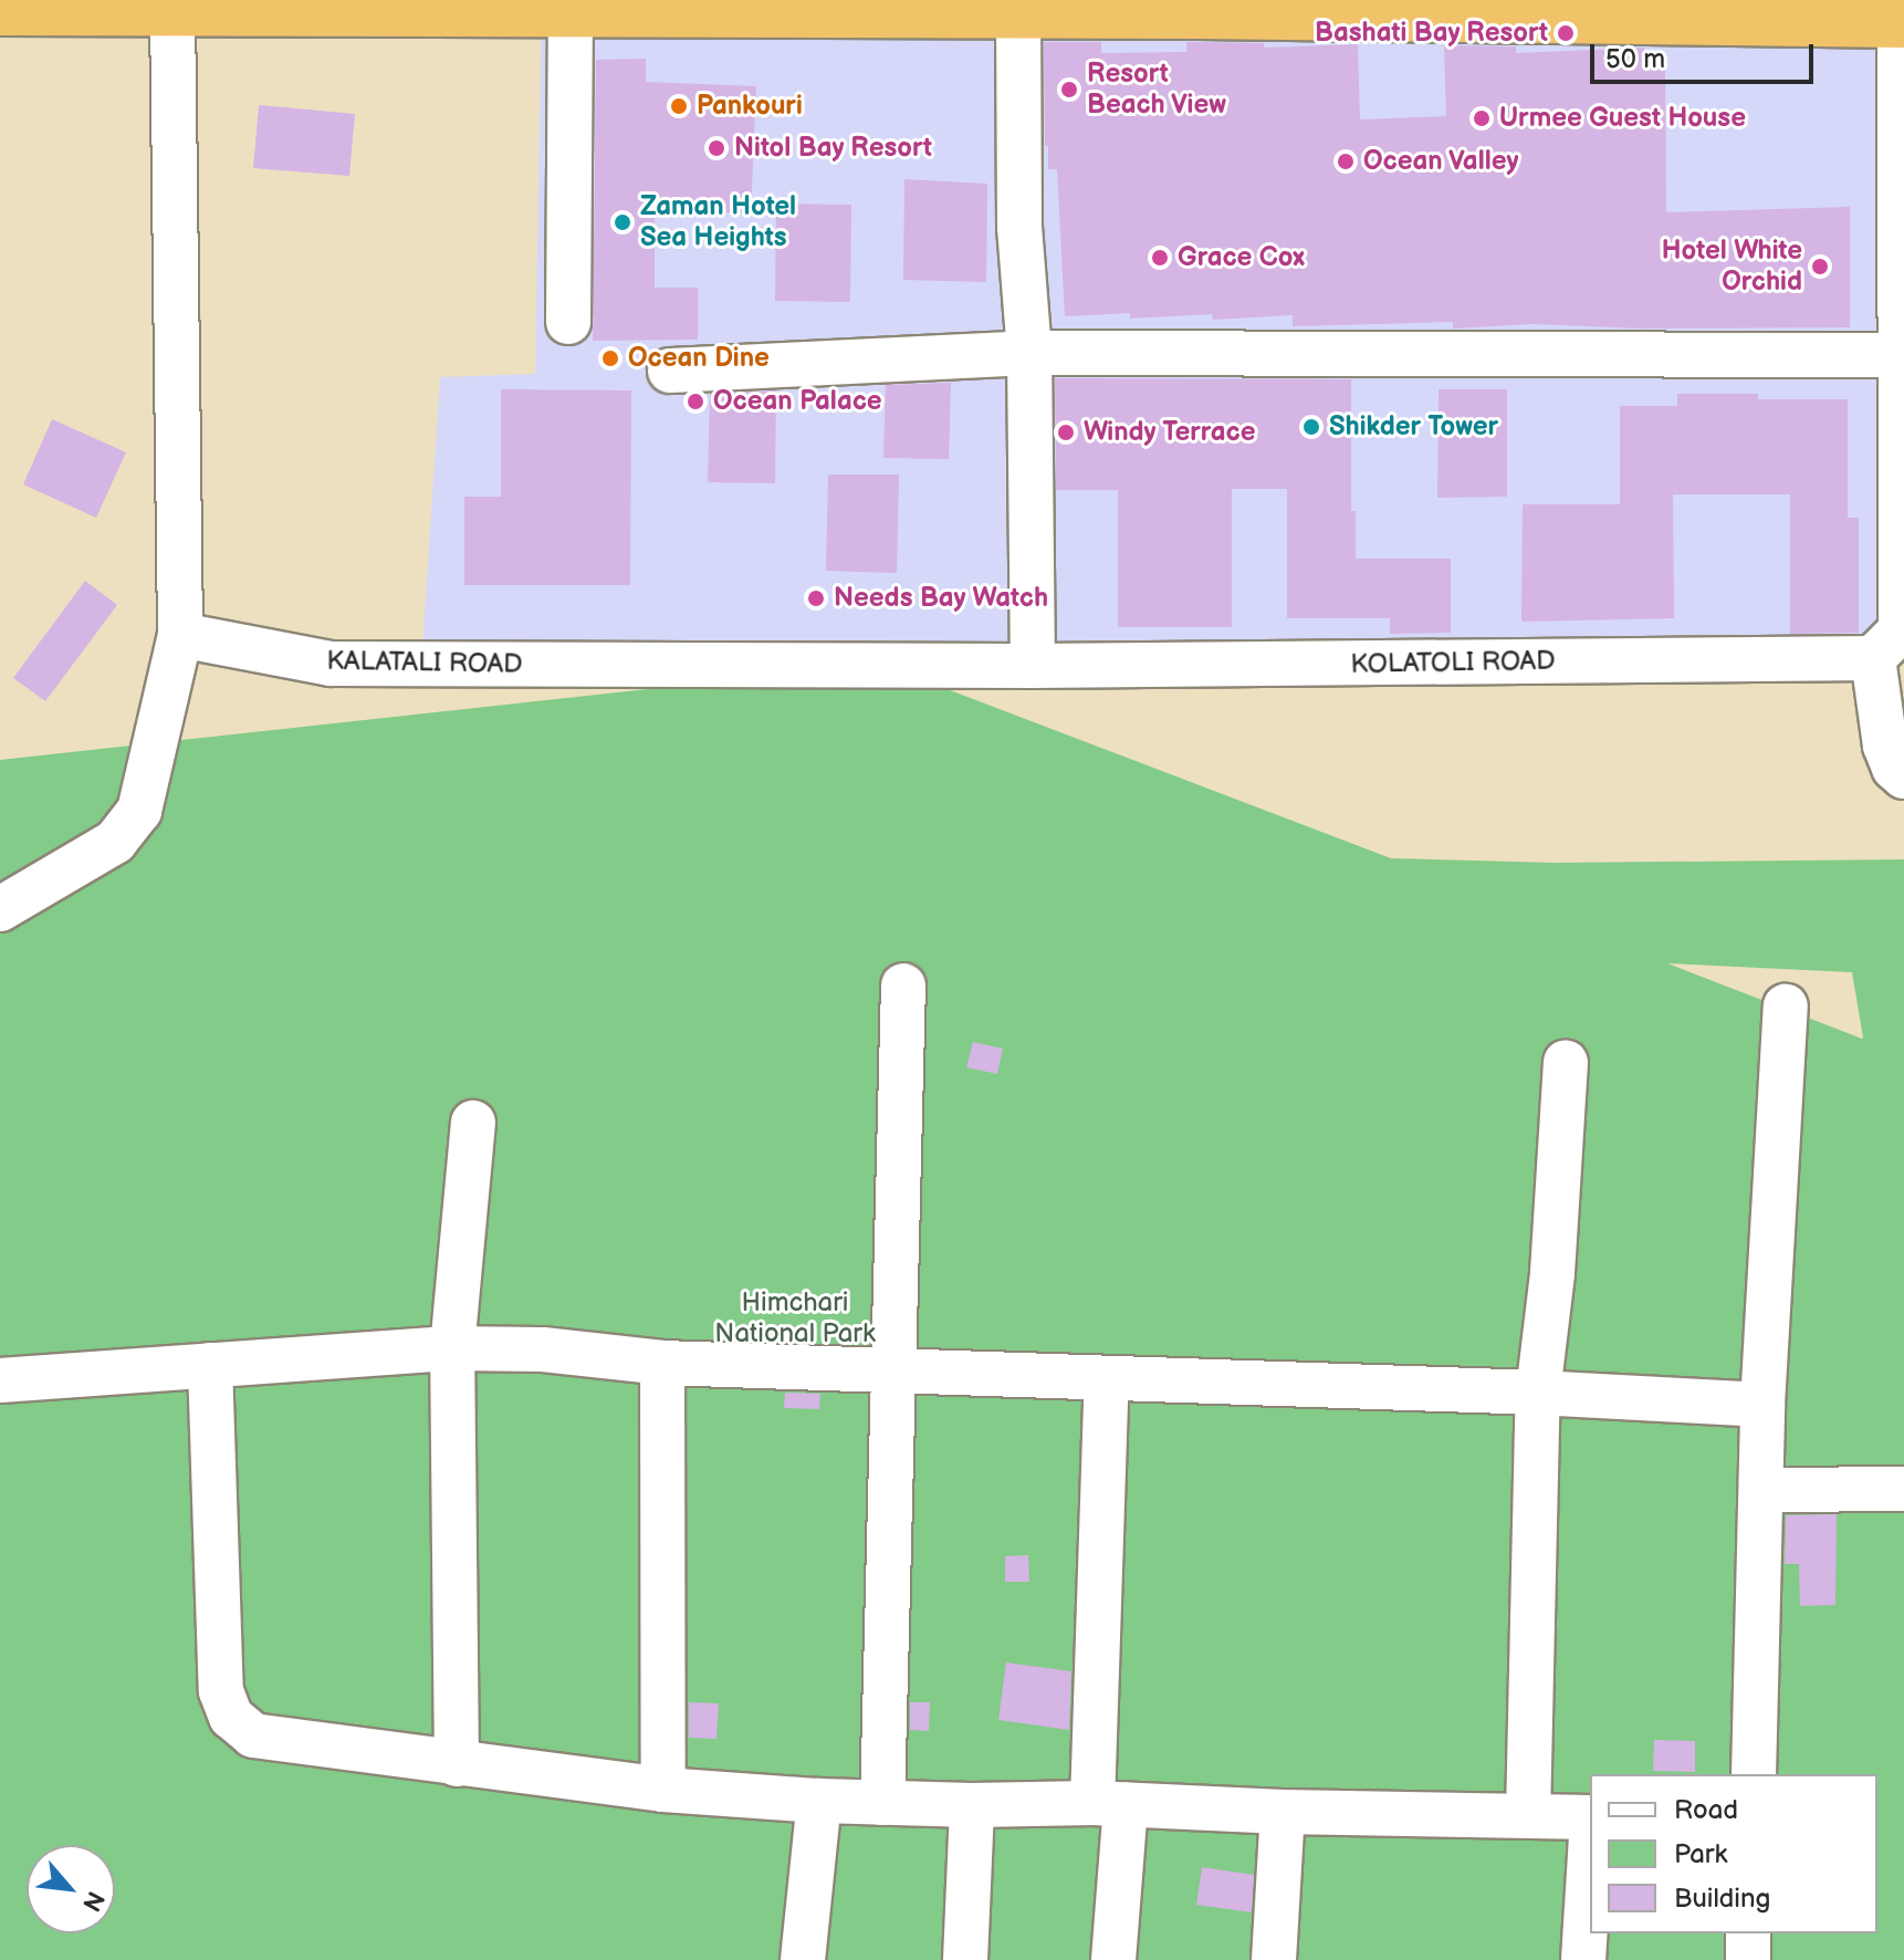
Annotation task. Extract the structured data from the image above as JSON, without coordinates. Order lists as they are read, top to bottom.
{
  "streets": {
    "street": ["KALATALI ROAD", "KOLATOLI ROAD"]
  },
  "crossings": [
    ["KALATALI ROAD", "KOLATOLI ROAD"]
  ],
  "parks": ["Himchari National Park"],
  "places": [
    "Bashati Bay Resort",
    "Resort Beach View",
    "Pankouri",
    "Urmee Guest House",
    "Nitol Bay Resort",
    "Ocean Valley",
    "Zaman Hotel Sea Heights",
    "Grace Cox",
    "Hotel White Orchid",
    "Ocean Dine",
    "Ocean Palace",
    "Shikder Tower",
    "Windy Terrace",
    "Needs Bay Watch"
  ],
  "legend": ["Road", "Park", "Building"],
  "scale_bar": "50 m",
  "north": "bottom right"
}
